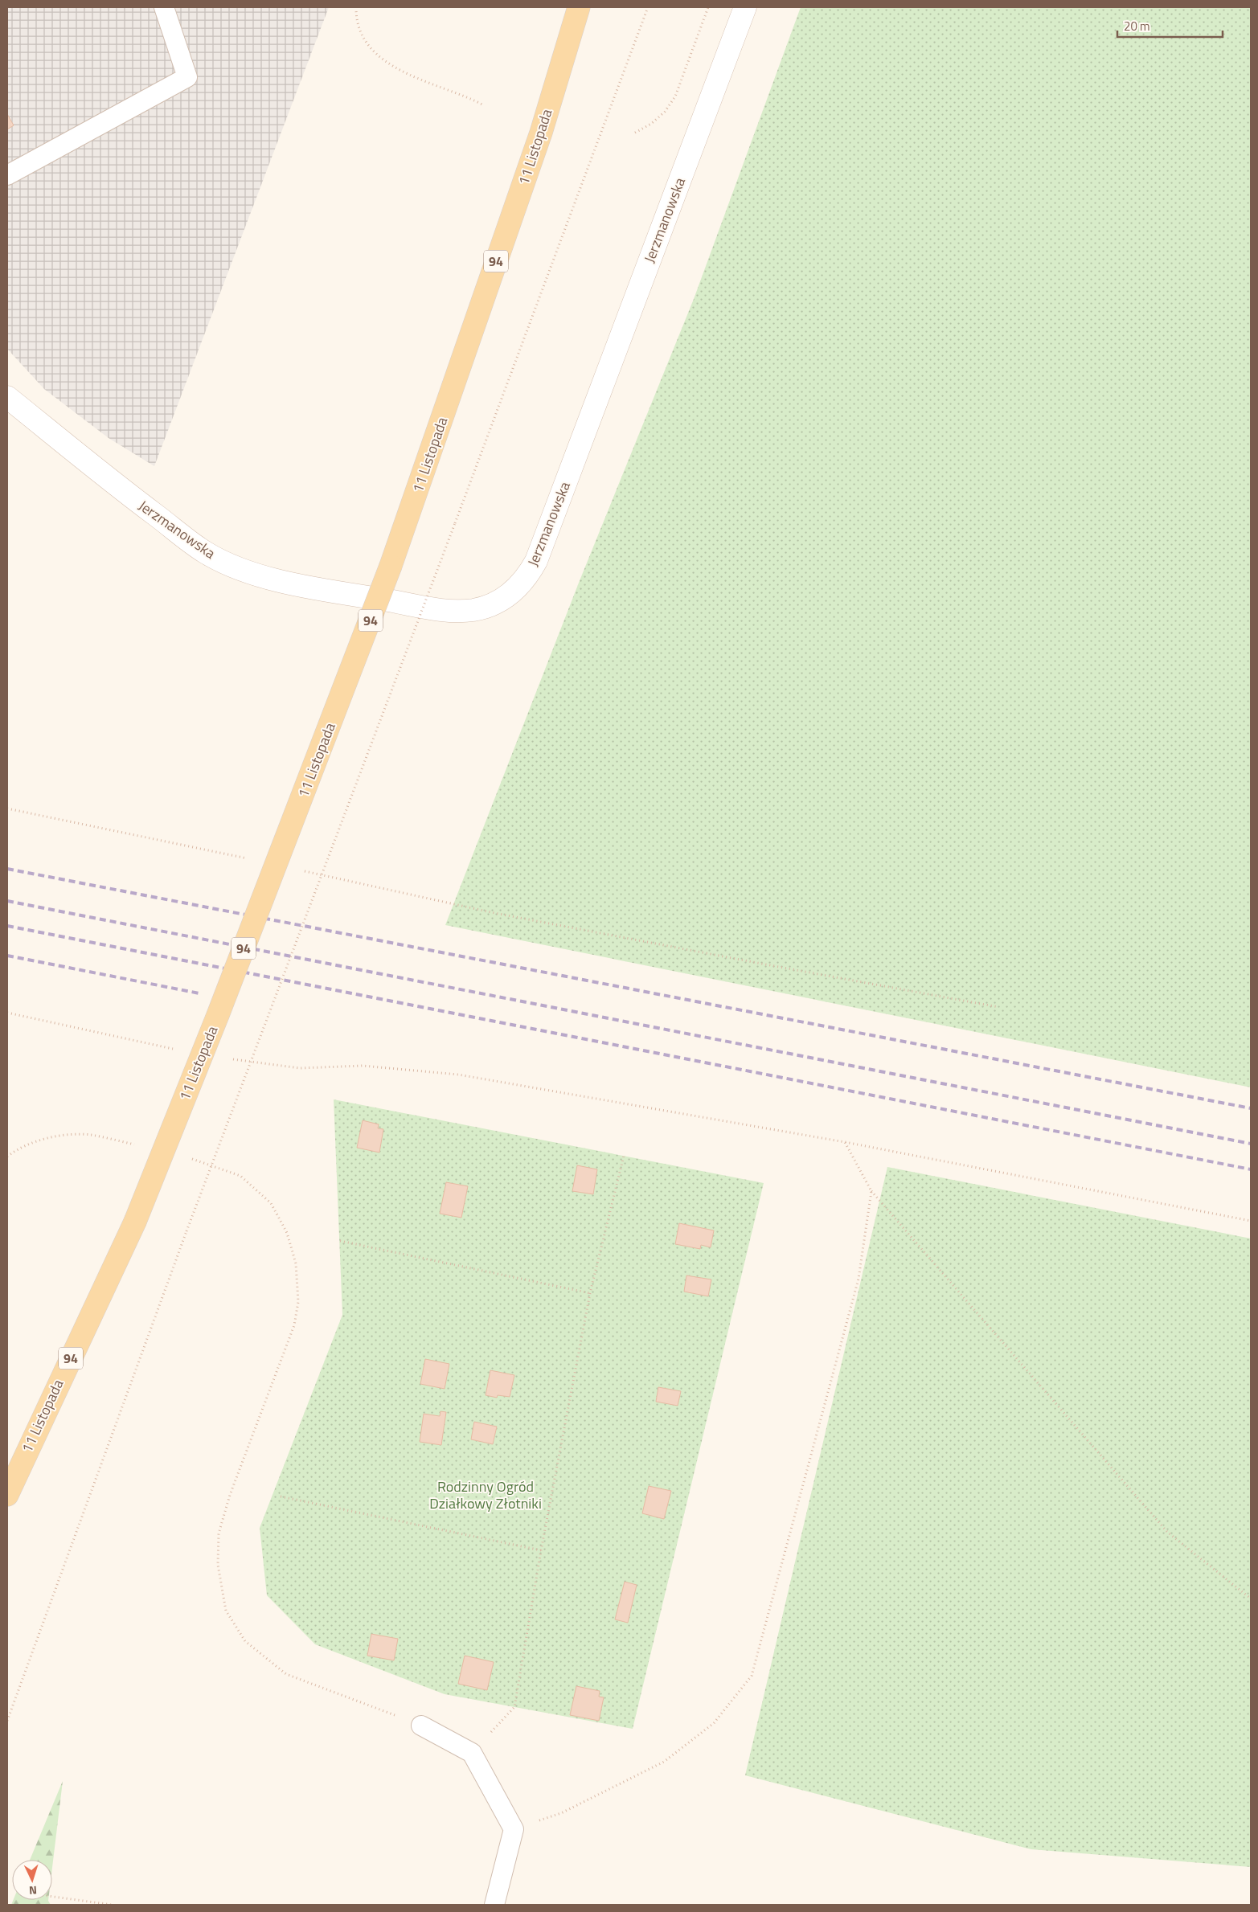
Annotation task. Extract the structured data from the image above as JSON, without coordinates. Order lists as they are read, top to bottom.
{
  "streets": {
    "main road": ["11 Listopada", "94"],
    "street": ["Jerzmanowska"]
  },
  "parks": ["Rodzinny Ogród Działkowy Złotniki"],
  "scale_bar": "20 m",
  "north": "bottom"
}
